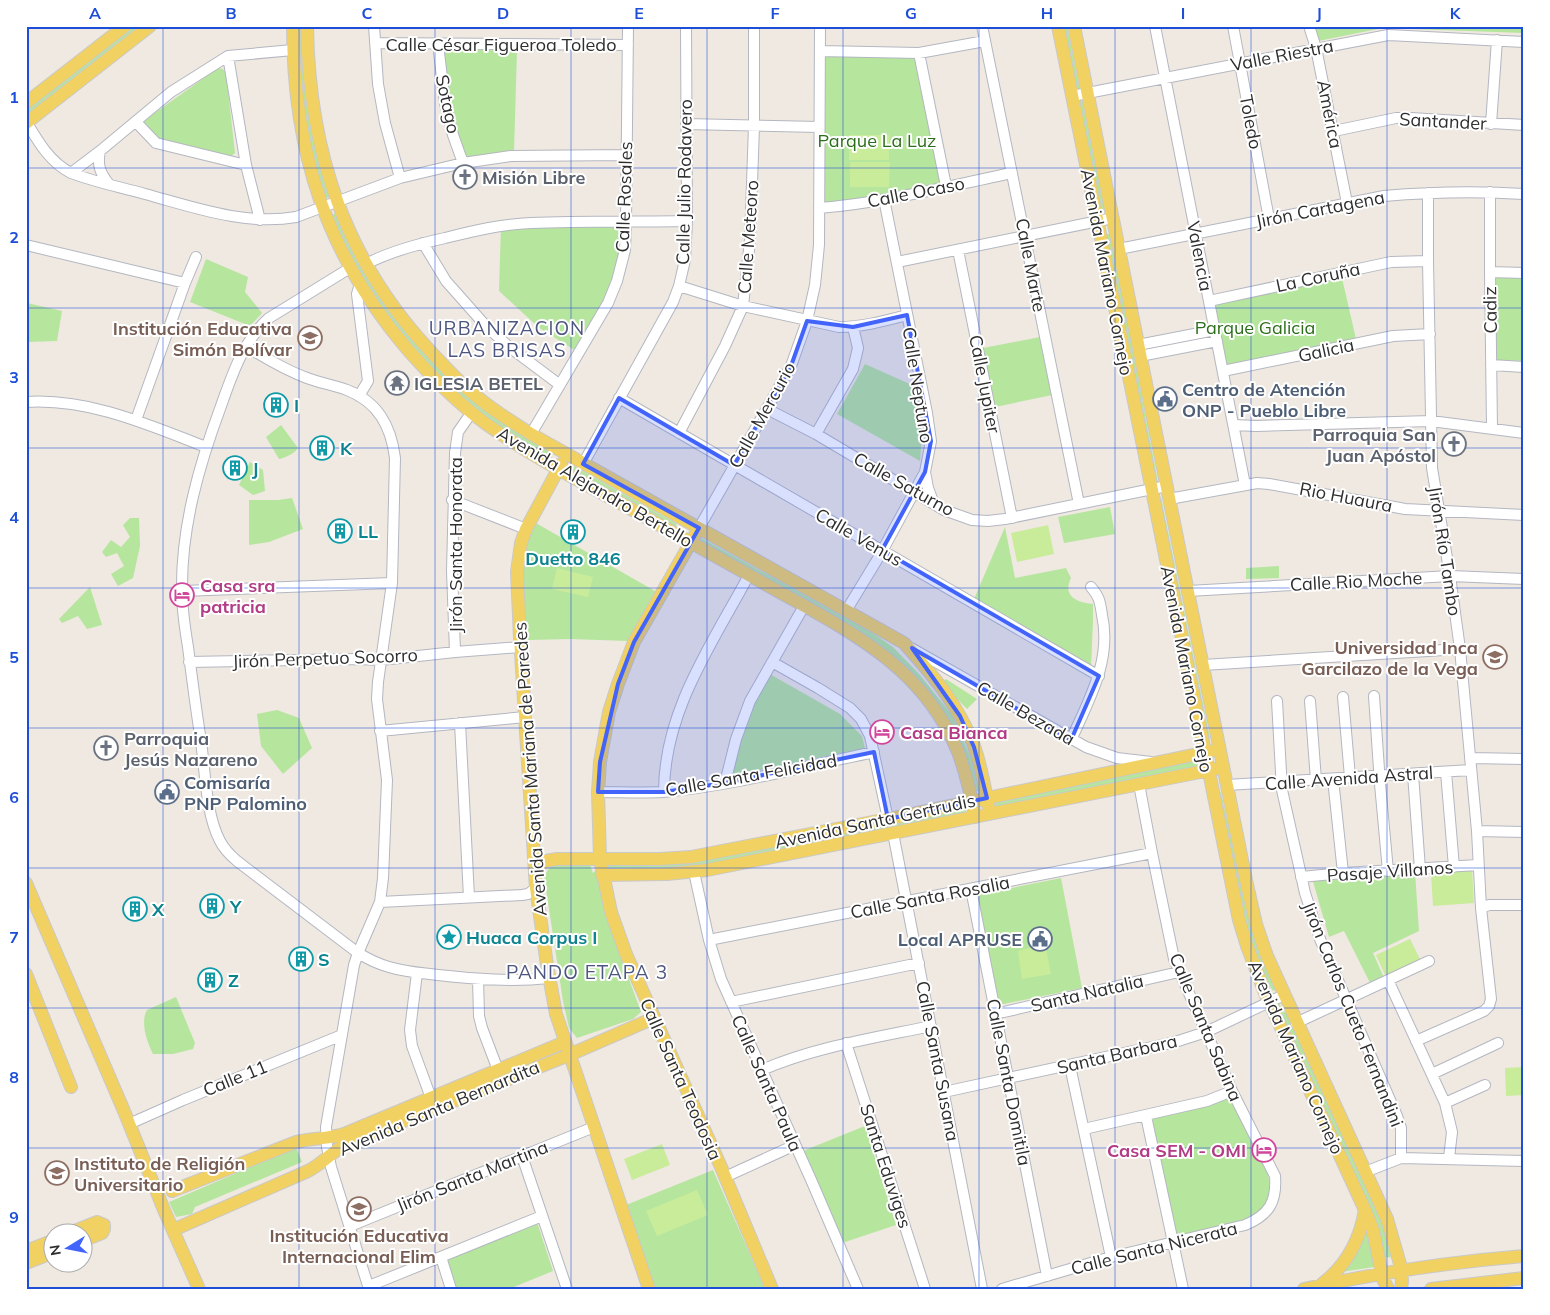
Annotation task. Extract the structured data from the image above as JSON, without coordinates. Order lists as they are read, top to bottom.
{
  "streets": {
    "main road": [
      "Avenida Mariano Cornejo",
      "Avenida Alejandro Bertello",
      "Avenida Santa Mariana de Paredes",
      "Avenida Santa Gertrudis",
      "Calle Santa Teodosia",
      "Avenida Santa Bernardita"
    ],
    "street": [
      "Calle César Figueroa Toledo",
      "Valle Riestra",
      "Sotago",
      "América",
      "Santander",
      "Toledo",
      "Calle Julio Rodavero",
      "Calle Ocaso",
      "Calle Rosales",
      "Jirón Cartagena",
      "Calle Meteoro",
      "Valencia",
      "Calle Marte",
      "La Coruña",
      "Cadiz",
      "Galicia",
      "Calle Jupiter",
      "Calle Neptuno",
      "Calle Mercurio",
      "Calle Saturno",
      "Rio Huaura",
      "Calle Venus",
      "Jirón Santa Honorata",
      "Jirón Río Tambo",
      "Calle Rio Moche",
      "Jirón Perpetuo Socorro",
      "Calle Bezada",
      "Calle Santa Felicidad",
      "Calle Avenida Astral",
      "Pasaje Villanos",
      "Calle Santa Rosalia",
      "Santa Natalia",
      "Jirón Carlos Cueto Fernandini",
      "Calle Santa Sabina",
      "Santa Barbara",
      "Calle Santa Susana",
      "Calle 11",
      "Calle Santa Domitila",
      "Calle Santa Paula",
      "Santa Eduviges",
      "Jirón Santa Martina",
      "Calle Santa Nicerata"
    ]
  },
  "crossings": [
    ["Calle César Figueroa Toledo", "Sotago"],
    ["Calle César Figueroa Toledo", "Calle Rosales"],
    ["Valle Riestra", "América"],
    ["Valle Riestra", "Toledo"],
    ["Valle Riestra", "Valencia"],
    ["Valle Riestra", "Avenida Mariano Cornejo"],
    ["América", "Santander"],
    ["América", "Jirón Cartagena"],
    ["Toledo", "Jirón Cartagena"],
    ["Calle Julio Rodavero", "Avenida Alejandro Bertello"],
    ["Calle Julio Rodavero", "Calle Venus"],
    ["Calle Ocaso", "Calle Marte"],
    ["Calle Ocaso", "Calle Neptuno"],
    ["Calle Ocaso", "Calle Mercurio"],
    ["Calle Rosales", "Avenida Alejandro Bertello"],
    ["Jirón Cartagena", "Valencia"],
    ["Jirón Cartagena", "Avenida Mariano Cornejo"],
    ["Jirón Cartagena", "Cadiz"],
    ["Jirón Cartagena", "Jirón Río Tambo"],
    ["Calle Meteoro", "Calle Venus"],
    ["Valencia", "La Coruña"],
    ["Valencia", "Galicia"],
    ["Valencia", "Rio Huaura"],
    ["Calle Marte", "Calle Saturno"],
    ["Avenida Mariano Cornejo", "Calle Saturno"],
    ["Avenida Mariano Cornejo", "Rio Huaura"],
    ["Avenida Mariano Cornejo", "Calle Rio Moche"],
    ["Avenida Mariano Cornejo", "Calle Avenida Astral"],
    ["Avenida Mariano Cornejo", "Avenida Santa Gertrudis"],
    ["Avenida Mariano Cornejo", "Santa Barbara"],
    ["La Coruña", "Jirón Río Tambo"],
    ["Galicia", "Jirón Río Tambo"],
    ["Calle Jupiter", "Calle Saturno"],
    ["Calle Neptuno", "Calle Saturno"],
    ["Calle Neptuno", "Avenida Alejandro Bertello"],
    ["Calle Neptuno", "Calle Venus"],
    ["Calle Mercurio", "Calle Saturno"],
    ["Calle Mercurio", "Avenida Alejandro Bertello"],
    ["Calle Mercurio", "Calle Venus"],
    ["Calle Mercurio", "Calle Santa Teodosia"],
    ["Avenida Alejandro Bertello", "Jirón Santa Honorata"],
    ["Avenida Alejandro Bertello", "Calle Bezada"],
    ["Avenida Alejandro Bertello", "Avenida Santa Mariana de Paredes"],
    ["Avenida Alejandro Bertello", "Avenida Santa Gertrudis"],
    ["Avenida Alejandro Bertello", "Calle Santa Teodosia"],
    ["Rio Huaura", "Jirón Río Tambo"],
    ["Jirón Santa Honorata", "Jirón Perpetuo Socorro"],
    ["Jirón Río Tambo", "Calle Rio Moche"],
    ["Jirón Río Tambo", "Calle Avenida Astral"],
    ["Jirón Río Tambo", "Pasaje Villanos"],
    ["Jirón Perpetuo Socorro", "Avenida Santa Mariana de Paredes"],
    ["Calle Bezada", "Avenida Santa Gertrudis"],
    ["Avenida Santa Mariana de Paredes", "Avenida Santa Gertrudis"],
    ["Avenida Santa Mariana de Paredes", "Avenida Santa Bernardita"],
    ["Avenida Santa Mariana de Paredes", "Jirón Santa Martina"],
    ["Calle Santa Felicidad", "Calle Santa Teodosia"],
    ["Calle Avenida Astral", "Jirón Carlos Cueto Fernandini"],
    ["Avenida Santa Gertrudis", "Calle Santa Sabina"],
    ["Avenida Santa Gertrudis", "Calle Santa Susana"],
    ["Avenida Santa Gertrudis", "Calle Santa Teodosia"],
    ["Avenida Santa Gertrudis", "Calle Santa Paula"],
    ["Pasaje Villanos", "Jirón Carlos Cueto Fernandini"],
    ["Calle Santa Rosalia", "Calle Santa Sabina"],
    ["Calle Santa Rosalia", "Calle Santa Susana"],
    ["Calle Santa Rosalia", "Calle Santa Domitila"],
    ["Calle Santa Rosalia", "Calle Santa Paula"],
    ["Santa Natalia", "Calle Santa Sabina"],
    ["Santa Natalia", "Calle Santa Domitila"],
    ["Calle Santa Sabina", "Santa Barbara"],
    ["Calle Santa Sabina", "Calle Santa Nicerata"],
    ["Santa Barbara", "Calle Santa Susana"],
    ["Santa Barbara", "Calle Santa Domitila"],
    ["Calle Santa Teodosia", "Avenida Santa Bernardita"],
    ["Calle Santa Domitila", "Calle Santa Nicerata"]
  ],
  "districts": ["URBANIZACION LAS BRISAS", "PANDO ETAPA 3"],
  "parks": ["Parque La Luz", "Parque Galicia"],
  "places": {
    "church": ["Misión Libre", "Parroquia San Juan Apóstol", "Parroquia Jesús Nazareno"],
    "school or university": [
      "Institución Educativa Simón Bolívar",
      "Universidad Inca Garcilazo de la Vega",
      "Instituto de Religión Universitario",
      "Institución Educativa Internacional Elim"
    ],
    "temple": ["IGLESIA BETEL"],
    "public building": ["Centro de Atención ONP - Pueblo Libre", "Comisaría PNP Palomino", "Local APRUSE"],
    "building": [
      "I",
      "K",
      "J",
      "LL",
      "Duetto 846",
      "Y",
      "X",
      "S",
      "Z"
    ],
    "hotel": ["Casa sra patricia", "Casa Bianca", "Casa SEM - OMI"],
    "place": ["Huaca Corpus I"]
  },
  "north": "left",
  "grid": {
    "columns": [
      "A",
      "B",
      "C",
      "D",
      "E",
      "F",
      "G",
      "H",
      "I",
      "J",
      "K"
    ],
    "rows": [
      "1",
      "2",
      "3",
      "4",
      "5",
      "6",
      "7",
      "8",
      "9"
    ]
  }
}
